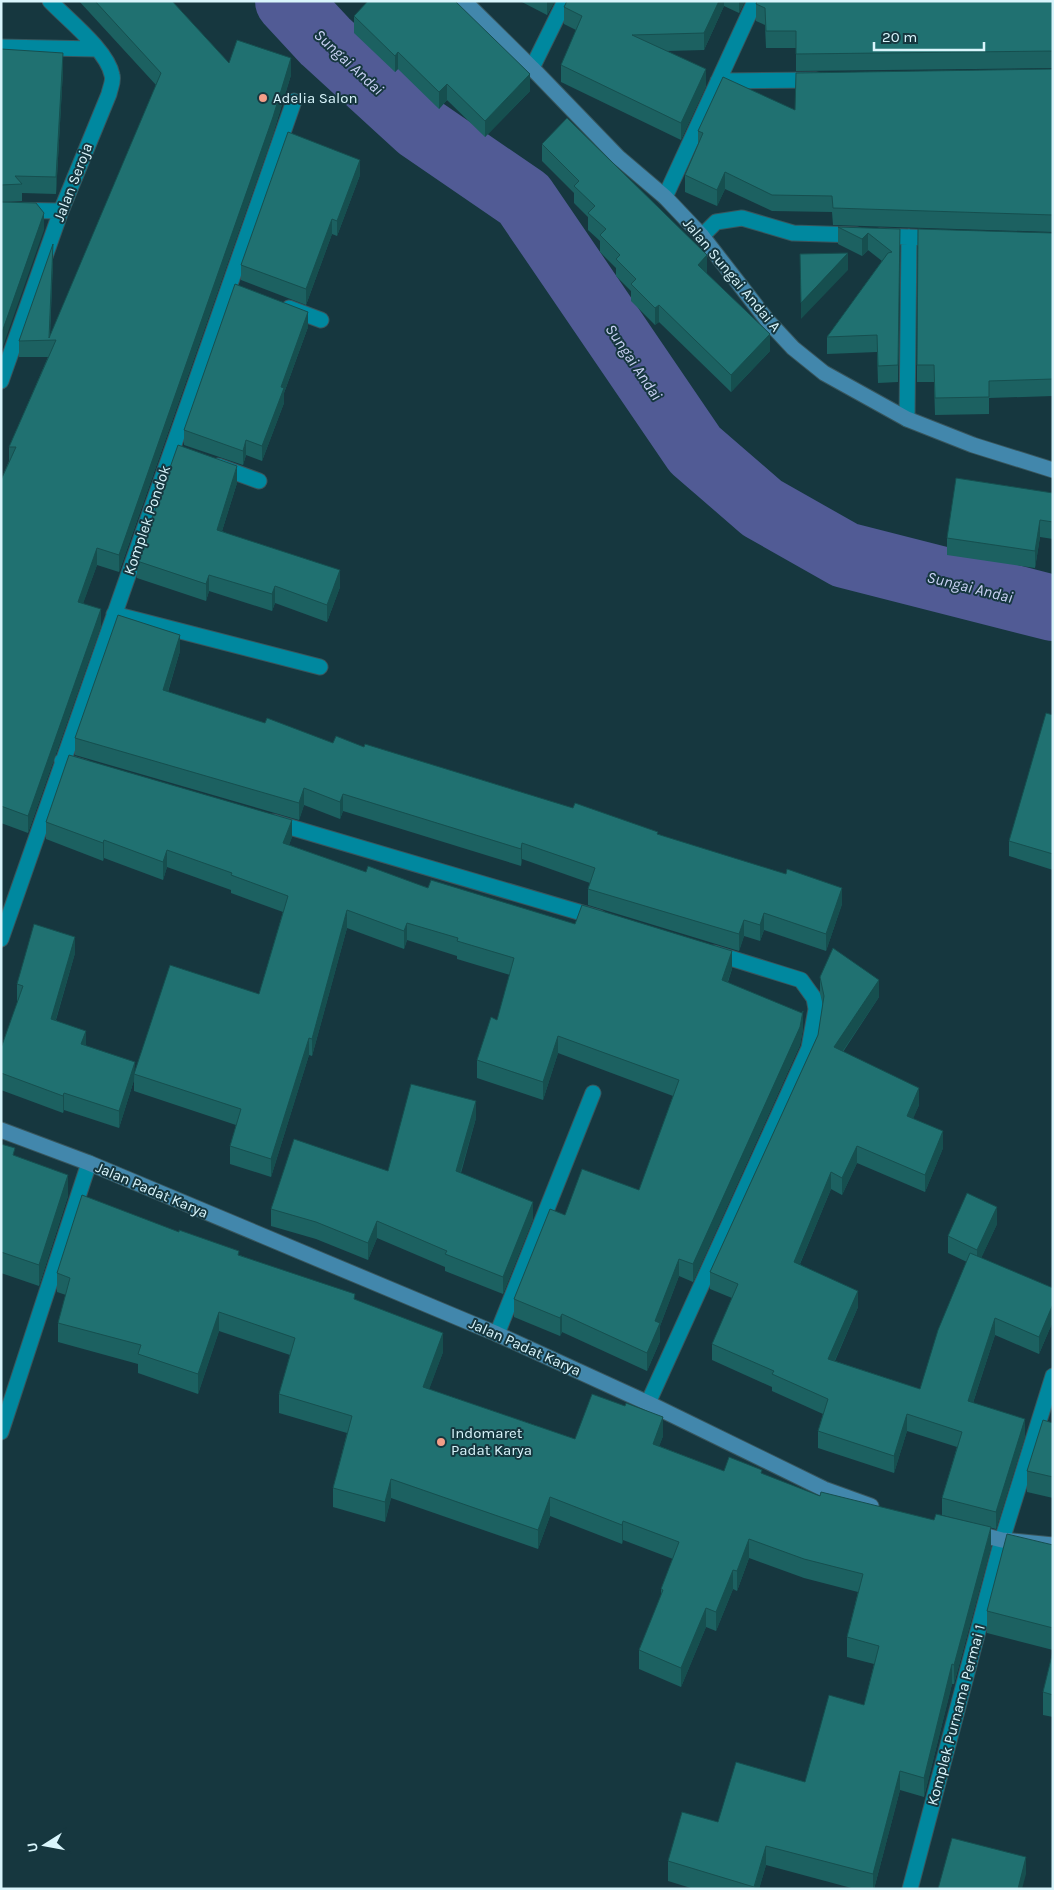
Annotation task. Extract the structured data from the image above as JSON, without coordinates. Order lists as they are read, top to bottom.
{
  "streets": {
    "street": [
      "Jalan Seroja",
      "Jalan Sungai Andai A",
      "Komplek Pondok",
      "Jalan Padat Karya",
      "Komplek Purnama Permai 1"
    ]
  },
  "water": ["Sungai Andai"],
  "places": ["Adelia Salon", "Indomaret Padat Karya"],
  "scale_bar": "20 m",
  "north": "left"
}
